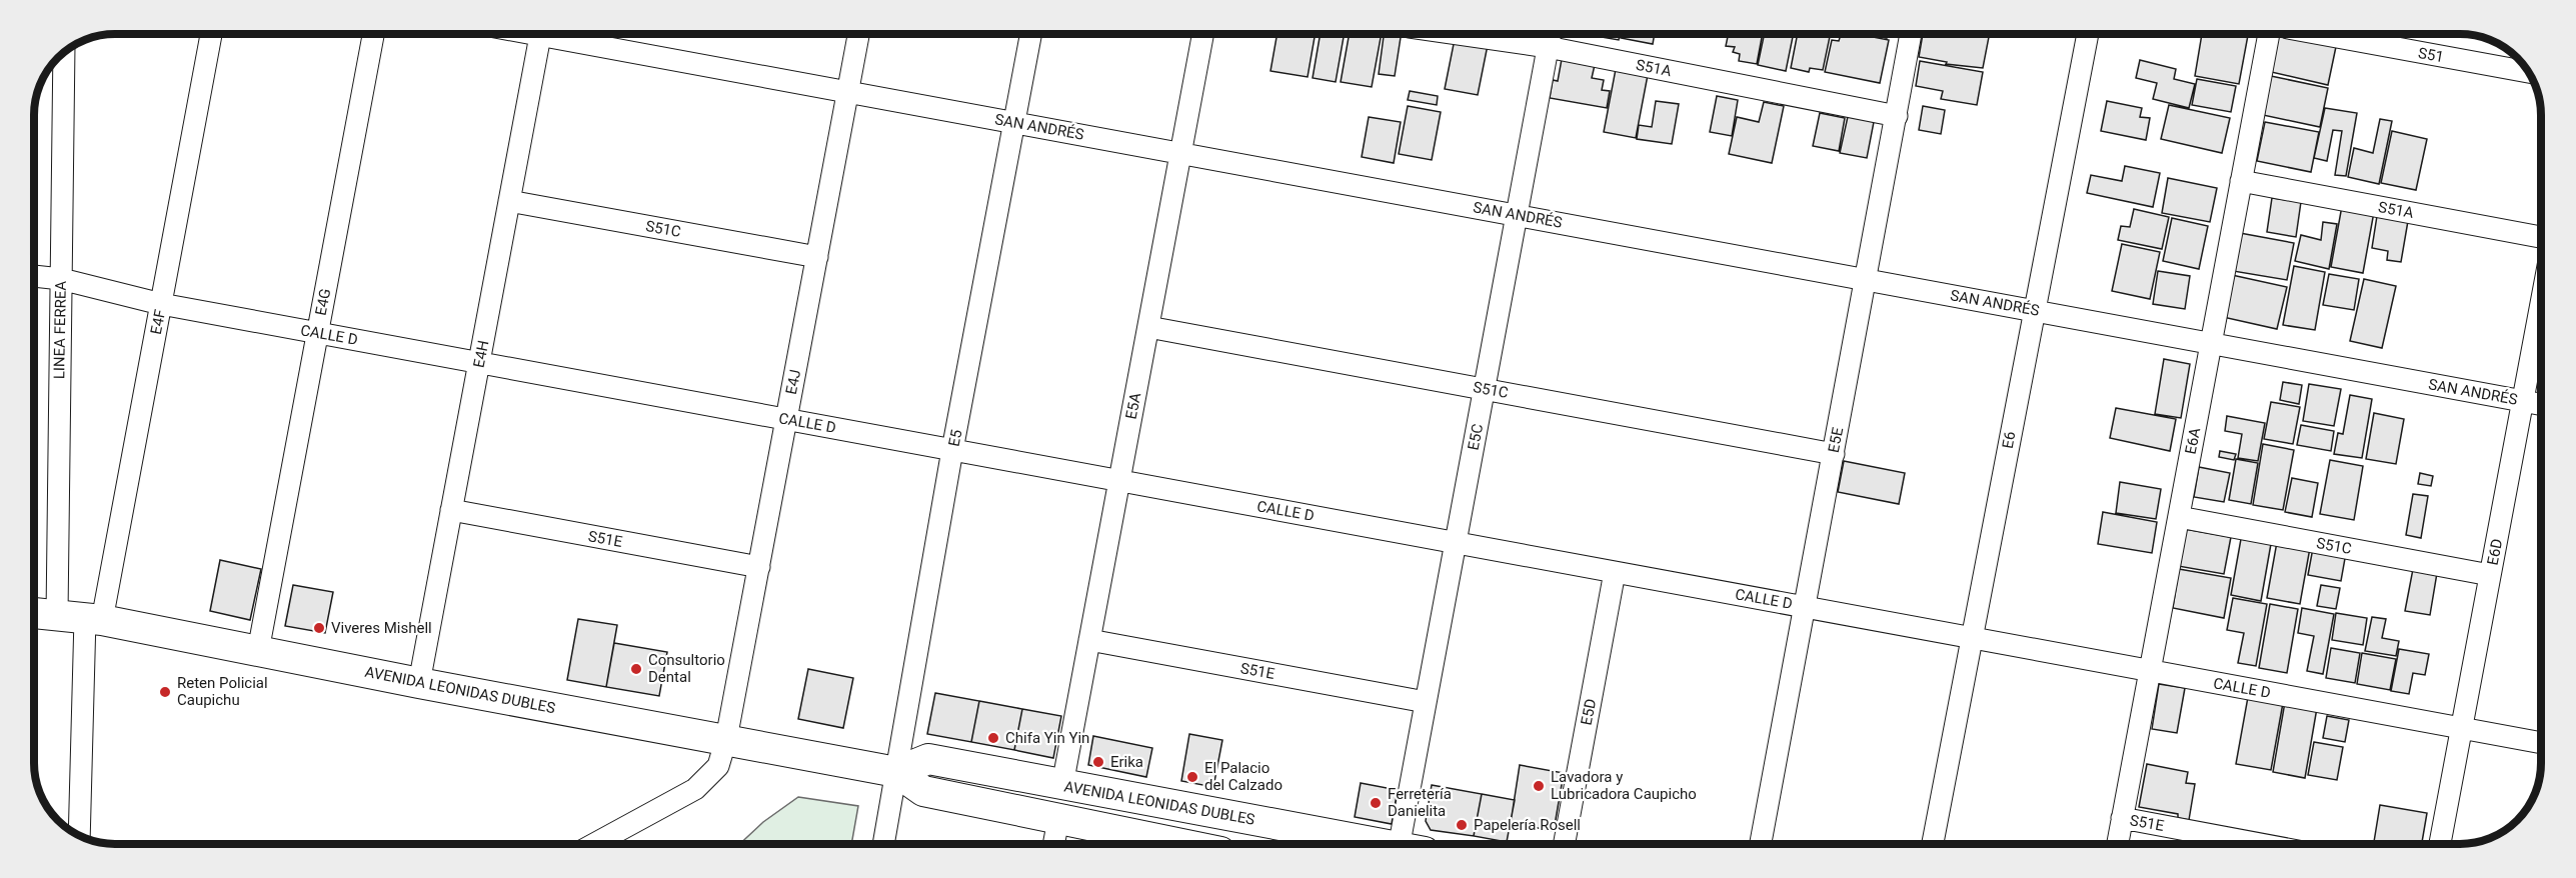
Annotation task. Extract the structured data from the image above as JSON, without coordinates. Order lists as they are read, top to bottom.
{
  "streets": {
    "main road": ["AVENIDA LEONIDAS DUBLES"],
    "street": [
      "S51",
      "S51A",
      "SAN ANDRÉS",
      "S51C",
      "E4G",
      "E4F",
      "LINEA FERREA",
      "CALLE D",
      "E4H",
      "E4J",
      "E5A",
      "E5C",
      "E5",
      "E5E",
      "E6",
      "E6A",
      "S51E",
      "E6D",
      "E5D"
    ]
  },
  "crossings": [
    ["S51A", "E5C"],
    ["S51A", "E5E"],
    ["S51A", "E6A"],
    ["SAN ANDRÉS", "E4J"],
    ["SAN ANDRÉS", "E5A"],
    ["SAN ANDRÉS", "E5C"],
    ["SAN ANDRÉS", "E5"],
    ["SAN ANDRÉS", "E5E"],
    ["SAN ANDRÉS", "E6"],
    ["SAN ANDRÉS", "E6A"],
    ["SAN ANDRÉS", "E6D"],
    ["S51C", "E4H"],
    ["S51C", "E4J"],
    ["S51C", "E5A"],
    ["S51C", "E5C"],
    ["S51C", "E5E"],
    ["S51C", "E6A"],
    ["S51C", "E6D"],
    ["E4G", "CALLE D"],
    ["E4G", "AVENIDA LEONIDAS DUBLES"],
    ["E4F", "LINEA FERREA"],
    ["E4F", "CALLE D"],
    ["E4F", "AVENIDA LEONIDAS DUBLES"],
    ["LINEA FERREA", "CALLE D"],
    ["LINEA FERREA", "AVENIDA LEONIDAS DUBLES"],
    ["CALLE D", "E4H"],
    ["CALLE D", "E4J"],
    ["CALLE D", "E5A"],
    ["CALLE D", "E5C"],
    ["CALLE D", "E5"],
    ["CALLE D", "E5E"],
    ["CALLE D", "E6"],
    ["CALLE D", "E6A"],
    ["CALLE D", "E6D"],
    ["CALLE D", "E5D"],
    ["E4H", "S51E"],
    ["E4H", "AVENIDA LEONIDAS DUBLES"],
    ["E4J", "S51E"],
    ["E4J", "AVENIDA LEONIDAS DUBLES"],
    ["E5A", "S51E"],
    ["E5A", "AVENIDA LEONIDAS DUBLES"],
    ["E5C", "S51E"],
    ["E5", "AVENIDA LEONIDAS DUBLES"],
    ["E6A", "S51E"]
  ],
  "places": [
    "Viveres Mishell",
    "Consultorio Dental",
    "Reten Policial Caupichu",
    "Chifa Yin Yin",
    "Erika",
    "El Palacio del Calzado",
    "Lavadora y Lubricadora Caupicho",
    "Ferretería Danielita",
    "Papelería Rosell"
  ]
}
